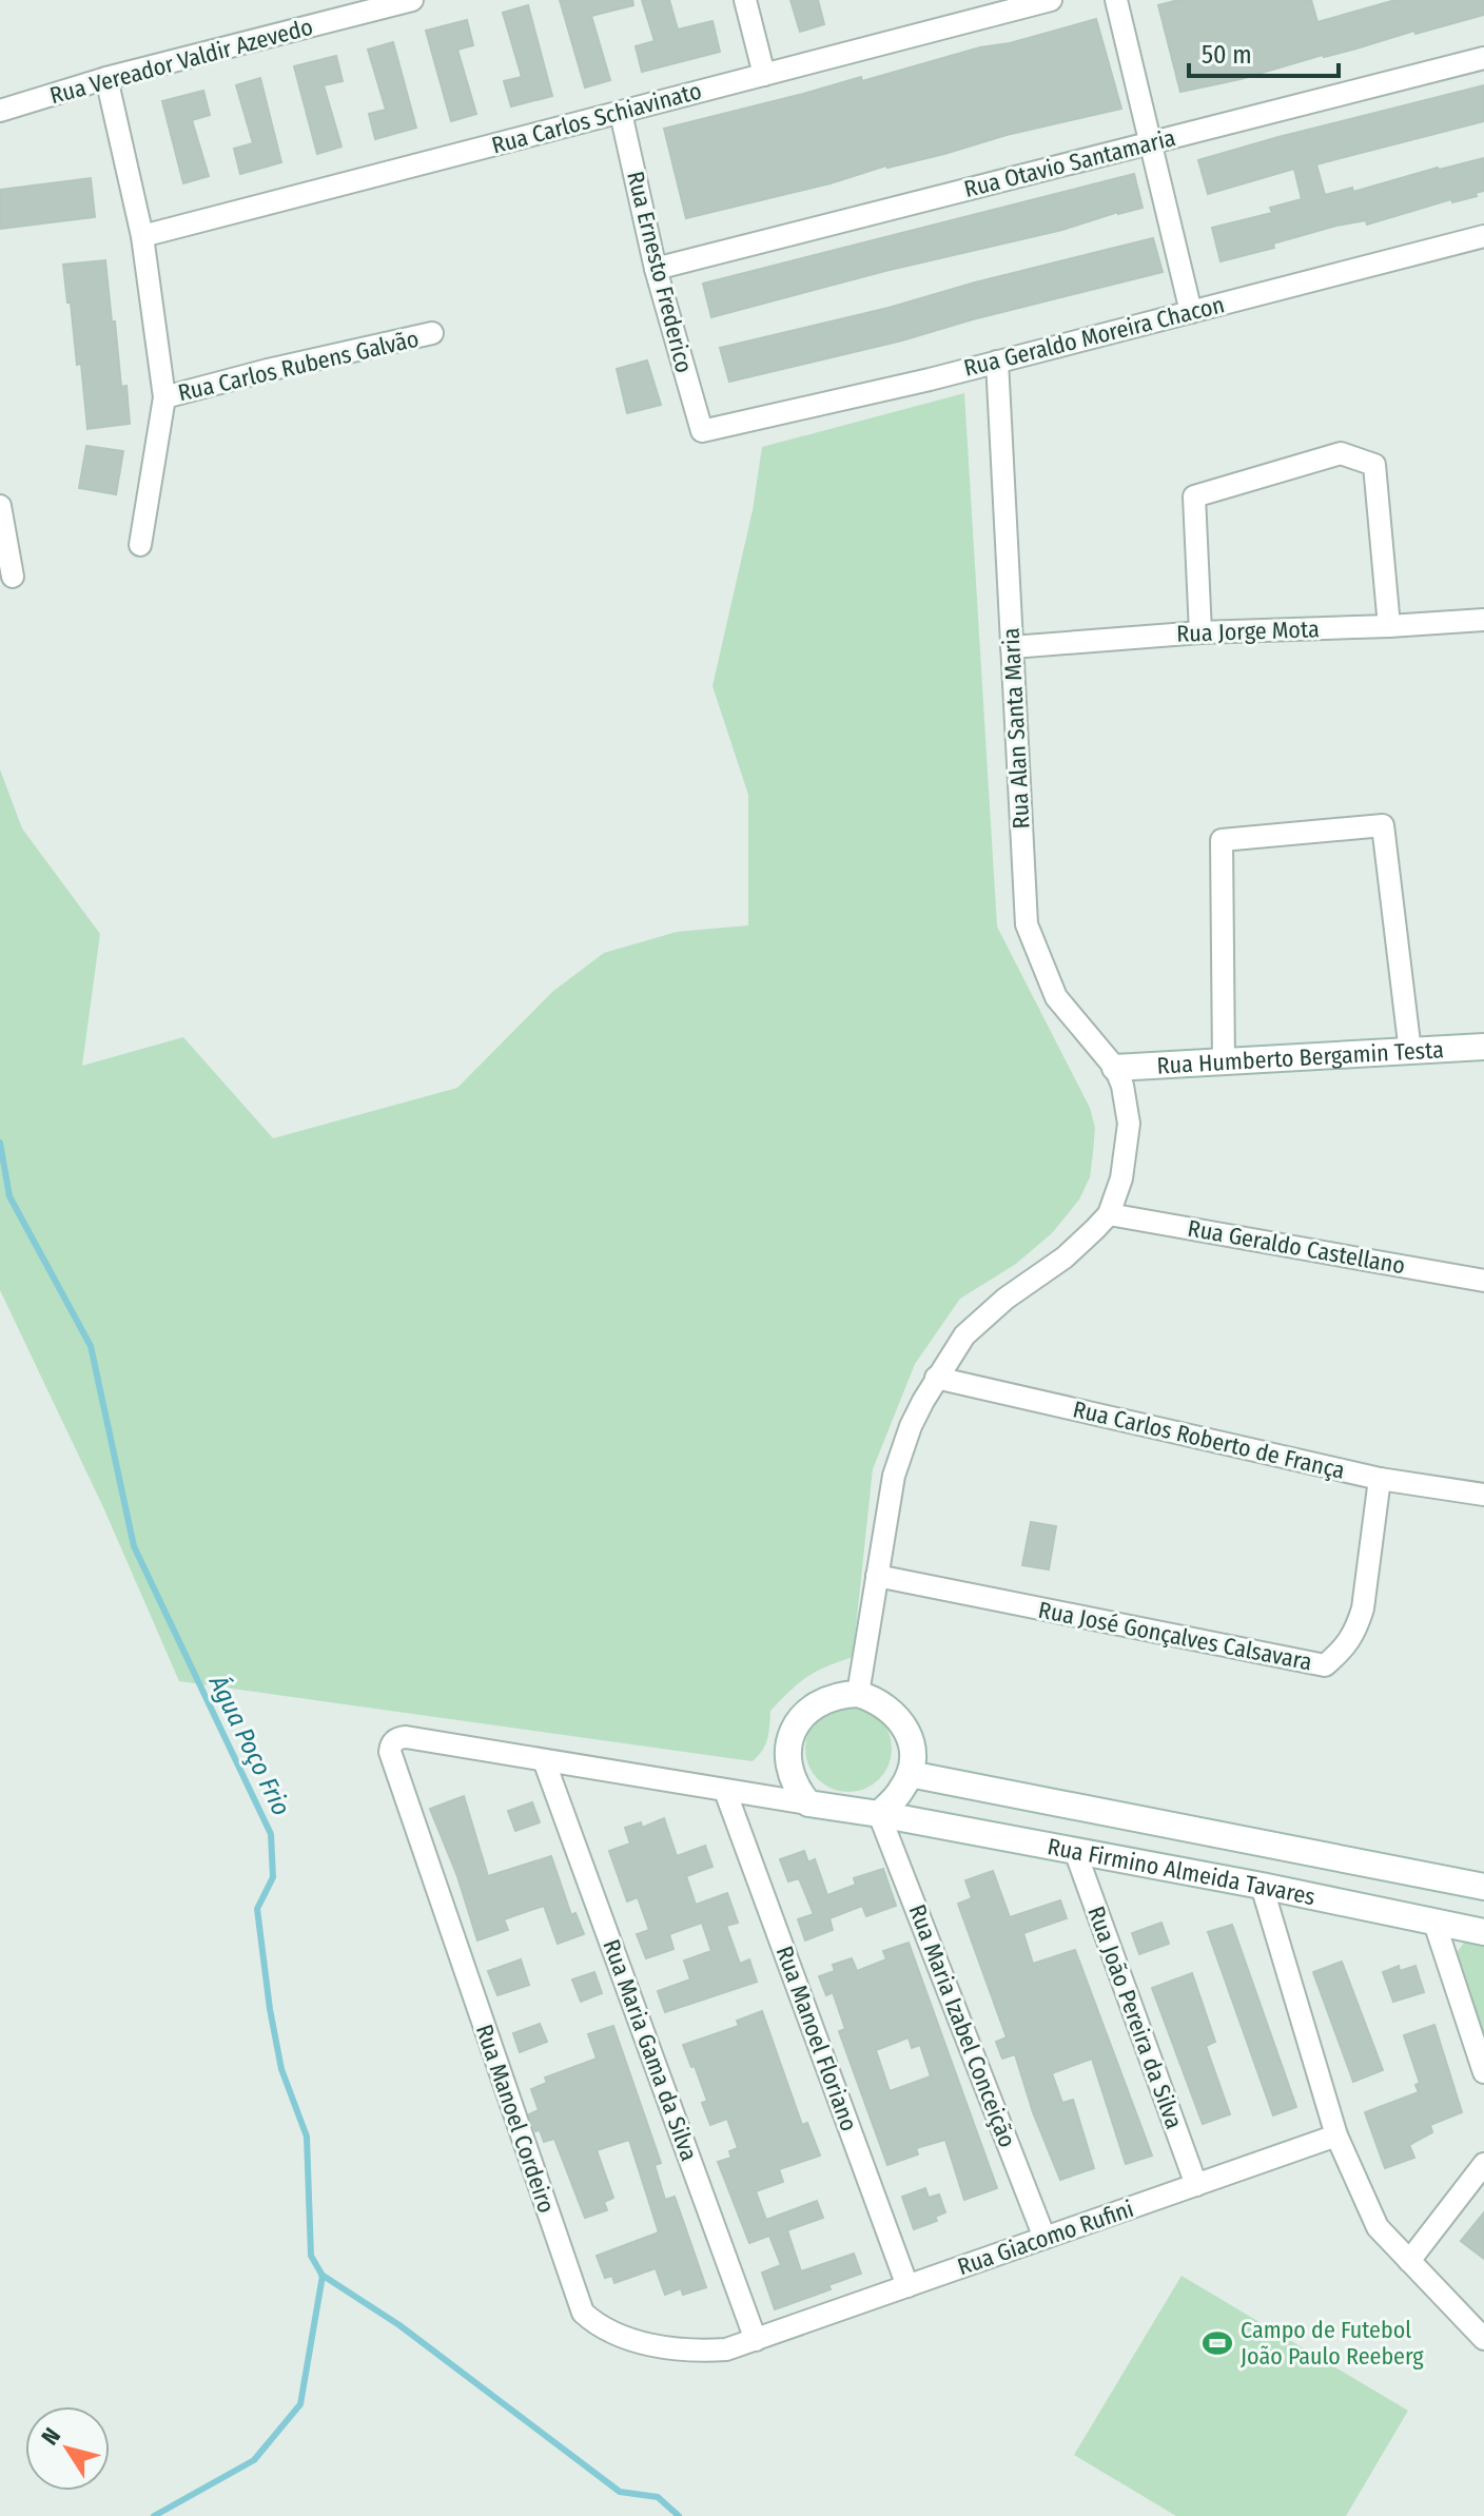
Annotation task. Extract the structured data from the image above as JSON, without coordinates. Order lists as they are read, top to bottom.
{
  "streets": {
    "street": [
      "Rua Vereador Valdir Azevedo",
      "Rua Carlos Schiavinato",
      "Rua Otavio Santamaria",
      "Rua Ernesto Frederico",
      "Rua Geraldo Moreira Chacon",
      "Rua Carlos Rubens Galvão",
      "Rua Jorge Mota",
      "Rua Alan Santa Maria",
      "Rua Humberto Bergamin Testa",
      "Rua Geraldo Castellano",
      "Rua Carlos Roberto de França",
      "Rua José Gonçalves Calsavara",
      "Rua Firmino Almeida Tavares",
      "Rua João Pereira da Silva",
      "Rua Maria Izabel Conceição",
      "Rua Manoel Floriano",
      "Rua Maria Gama da Silva",
      "Rua Manoel Cordeiro",
      "Rua Giacomo Rufini"
    ]
  },
  "crossings": [
    ["Rua Carlos Schiavinato", "Rua Ernesto Frederico"],
    ["Rua Otavio Santamaria", "Rua Ernesto Frederico"],
    ["Rua Ernesto Frederico", "Rua Geraldo Moreira Chacon"],
    ["Rua Geraldo Moreira Chacon", "Rua Alan Santa Maria"],
    ["Rua Jorge Mota", "Rua Alan Santa Maria"],
    ["Rua Alan Santa Maria", "Rua Humberto Bergamin Testa"],
    ["Rua Carlos Roberto de França", "Rua José Gonçalves Calsavara"],
    ["Rua Firmino Almeida Tavares", "Rua João Pereira da Silva"],
    ["Rua Firmino Almeida Tavares", "Rua Maria Izabel Conceição"],
    ["Rua Firmino Almeida Tavares", "Rua Manoel Floriano"],
    ["Rua Firmino Almeida Tavares", "Rua Maria Gama da Silva"],
    ["Rua Firmino Almeida Tavares", "Rua Manoel Cordeiro"],
    ["Rua João Pereira da Silva", "Rua Giacomo Rufini"],
    ["Rua Maria Izabel Conceição", "Rua Giacomo Rufini"],
    ["Rua Manoel Floriano", "Rua Giacomo Rufini"],
    ["Rua Maria Gama da Silva", "Rua Manoel Cordeiro"],
    ["Rua Maria Gama da Silva", "Rua Giacomo Rufini"],
    ["Rua Manoel Cordeiro", "Rua Giacomo Rufini"]
  ],
  "water": ["Água Poço Frio"],
  "places": {
    "sports": ["Campo de Futebol João Paulo Reeberg"]
  },
  "scale_bar": "50 m",
  "north": "top left"
}
